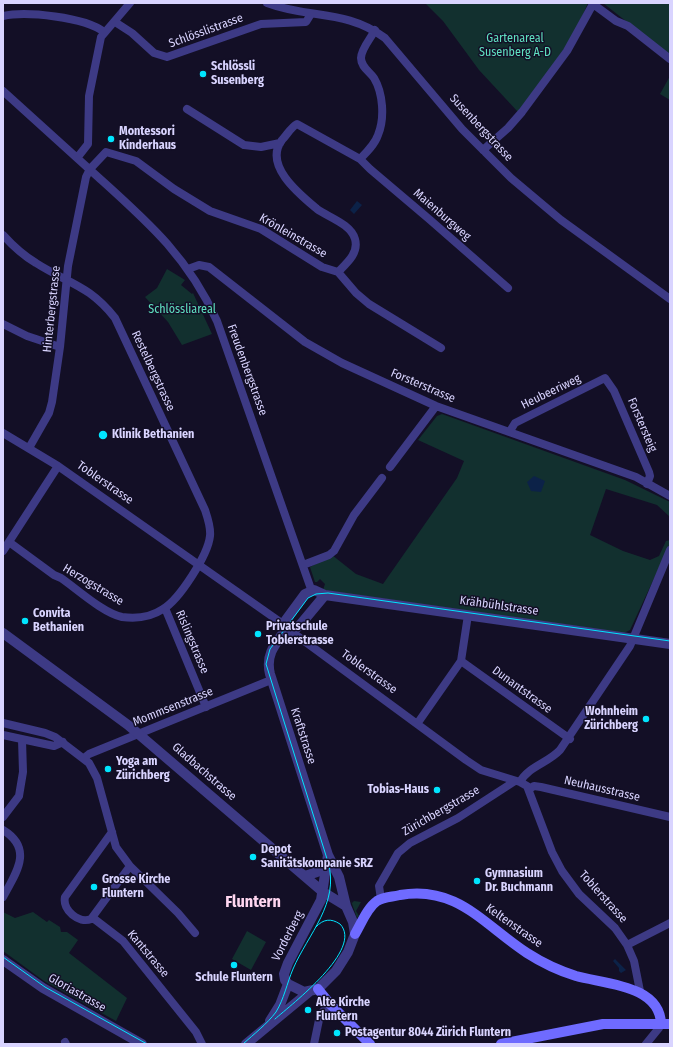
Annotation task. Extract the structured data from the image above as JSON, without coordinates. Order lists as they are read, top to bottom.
{
  "streets": {
    "main road": ["Keltenstrasse"],
    "street": [
      "Schlösslistrasse",
      "Susenbergstrasse",
      "Maienburgweg",
      "Krönleinstrasse",
      "Hinterbergstrasse",
      "Freudenbergstrasse",
      "Restelbergstrasse",
      "Forsterstrasse",
      "Heubeeriweg",
      "Forstersteig",
      "Toblerstrasse",
      "Herzogstrasse",
      "Krähbühlstrasse",
      "Rislingstrasse",
      "Dunantstrasse",
      "Mommsenstrasse",
      "Kraftstrasse",
      "Gladbachstrasse",
      "Neuhausstrasse",
      "Zürichbergstrasse",
      "Vorderberg",
      "Kantstrasse",
      "Gloriastrasse"
    ]
  },
  "crossings": [
    ["Schlösslistrasse", "Susenbergstrasse"],
    ["Krönleinstrasse", "Hinterbergstrasse"],
    ["Krönleinstrasse", "Freudenbergstrasse"],
    ["Hinterbergstrasse", "Freudenbergstrasse"],
    ["Hinterbergstrasse", "Restelbergstrasse"],
    ["Hinterbergstrasse", "Toblerstrasse"],
    ["Freudenbergstrasse", "Forsterstrasse"],
    ["Freudenbergstrasse", "Krähbühlstrasse"],
    ["Restelbergstrasse", "Toblerstrasse"],
    ["Restelbergstrasse", "Herzogstrasse"],
    ["Forsterstrasse", "Heubeeriweg"],
    ["Forsterstrasse", "Forstersteig"],
    ["Heubeeriweg", "Forstersteig"],
    ["Toblerstrasse", "Herzogstrasse"],
    ["Toblerstrasse", "Kraftstrasse"],
    ["Toblerstrasse", "Neuhausstrasse"],
    ["Toblerstrasse", "Zürichbergstrasse"],
    ["Toblerstrasse", "Keltenstrasse"],
    ["Herzogstrasse", "Rislingstrasse"],
    ["Krähbühlstrasse", "Zürichbergstrasse"],
    ["Rislingstrasse", "Mommsenstrasse"],
    ["Dunantstrasse", "Zürichbergstrasse"],
    ["Mommsenstrasse", "Kraftstrasse"],
    ["Mommsenstrasse", "Gladbachstrasse"],
    ["Kraftstrasse", "Gladbachstrasse"],
    ["Kraftstrasse", "Vorderberg"],
    ["Gladbachstrasse", "Vorderberg"],
    ["Zürichbergstrasse", "Keltenstrasse"]
  ],
  "districts": ["Fluntern"],
  "parks": ["Gartenareal Susenberg A-D", "Schlössliareal"],
  "places": [
    "Schlössli Susenberg",
    "Montessori Kinderhaus",
    "Klinik Bethanien",
    "Convita Bethanien",
    "Privatschule Toblerstrasse",
    "Wohnheim Zürichberg",
    "Yoga am Zürichberg",
    "Tobias-Haus",
    "Depot Sanitätskompanie SRZ",
    "Gymnasium Dr. Buchmann",
    "Grosse Kirche Fluntern",
    "Schule Fluntern",
    "Alte Kirche Fluntern",
    "Postagentur 8044 Zürich Fluntern"
  ]
}
